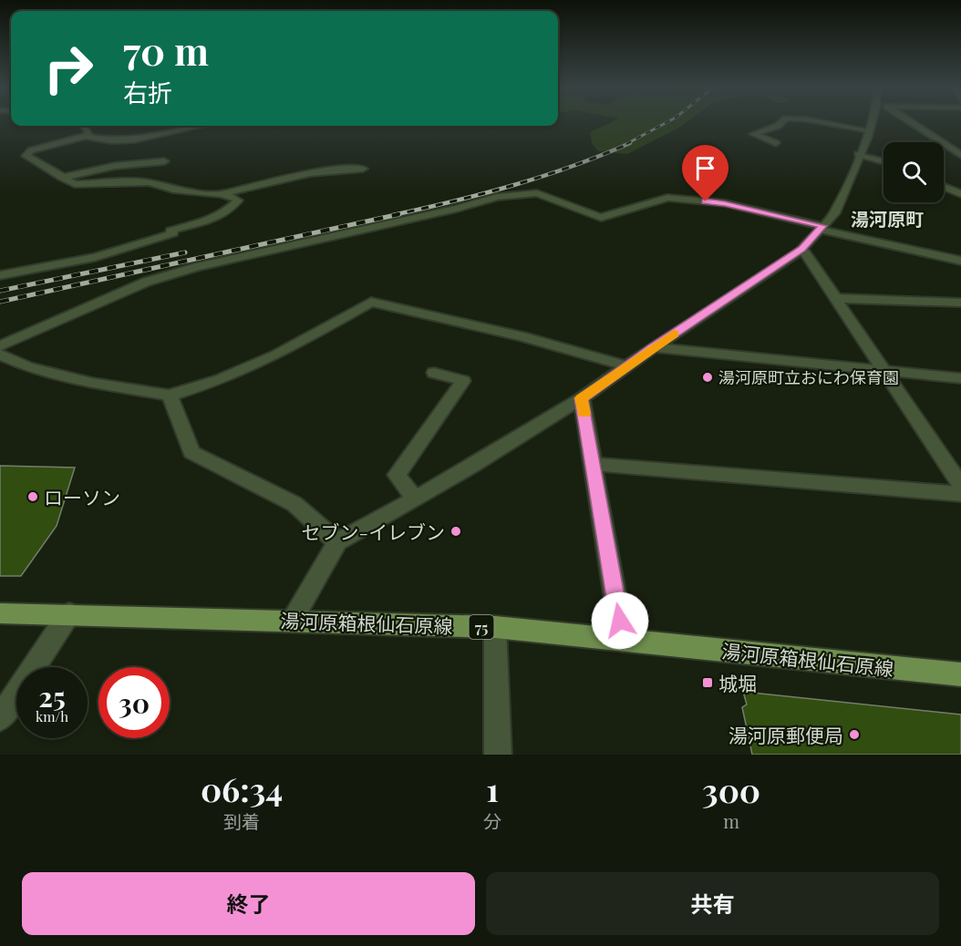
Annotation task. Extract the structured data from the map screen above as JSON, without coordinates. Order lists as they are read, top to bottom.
{
  "streets": {
    "main road": ["湯河原箱根仙石原線", "75"]
  },
  "districts": ["湯河原町"],
  "places": {
    "other": [
      "湯河原町立おにわ保育園",
      "ローソン",
      "セブン-イレブン",
      "湯河原郵便局"
    ],
    "transit": ["城堀"]
  },
  "page": {
    "turn": ["70 m", "右折"],
    "speed": "25 km/h",
    "limit": "30",
    "eta": [
      "06:34",
      "到着",
      "1",
      "分",
      "300",
      "m"
    ],
    "buttons": ["終了", "共有"]
  }
}
